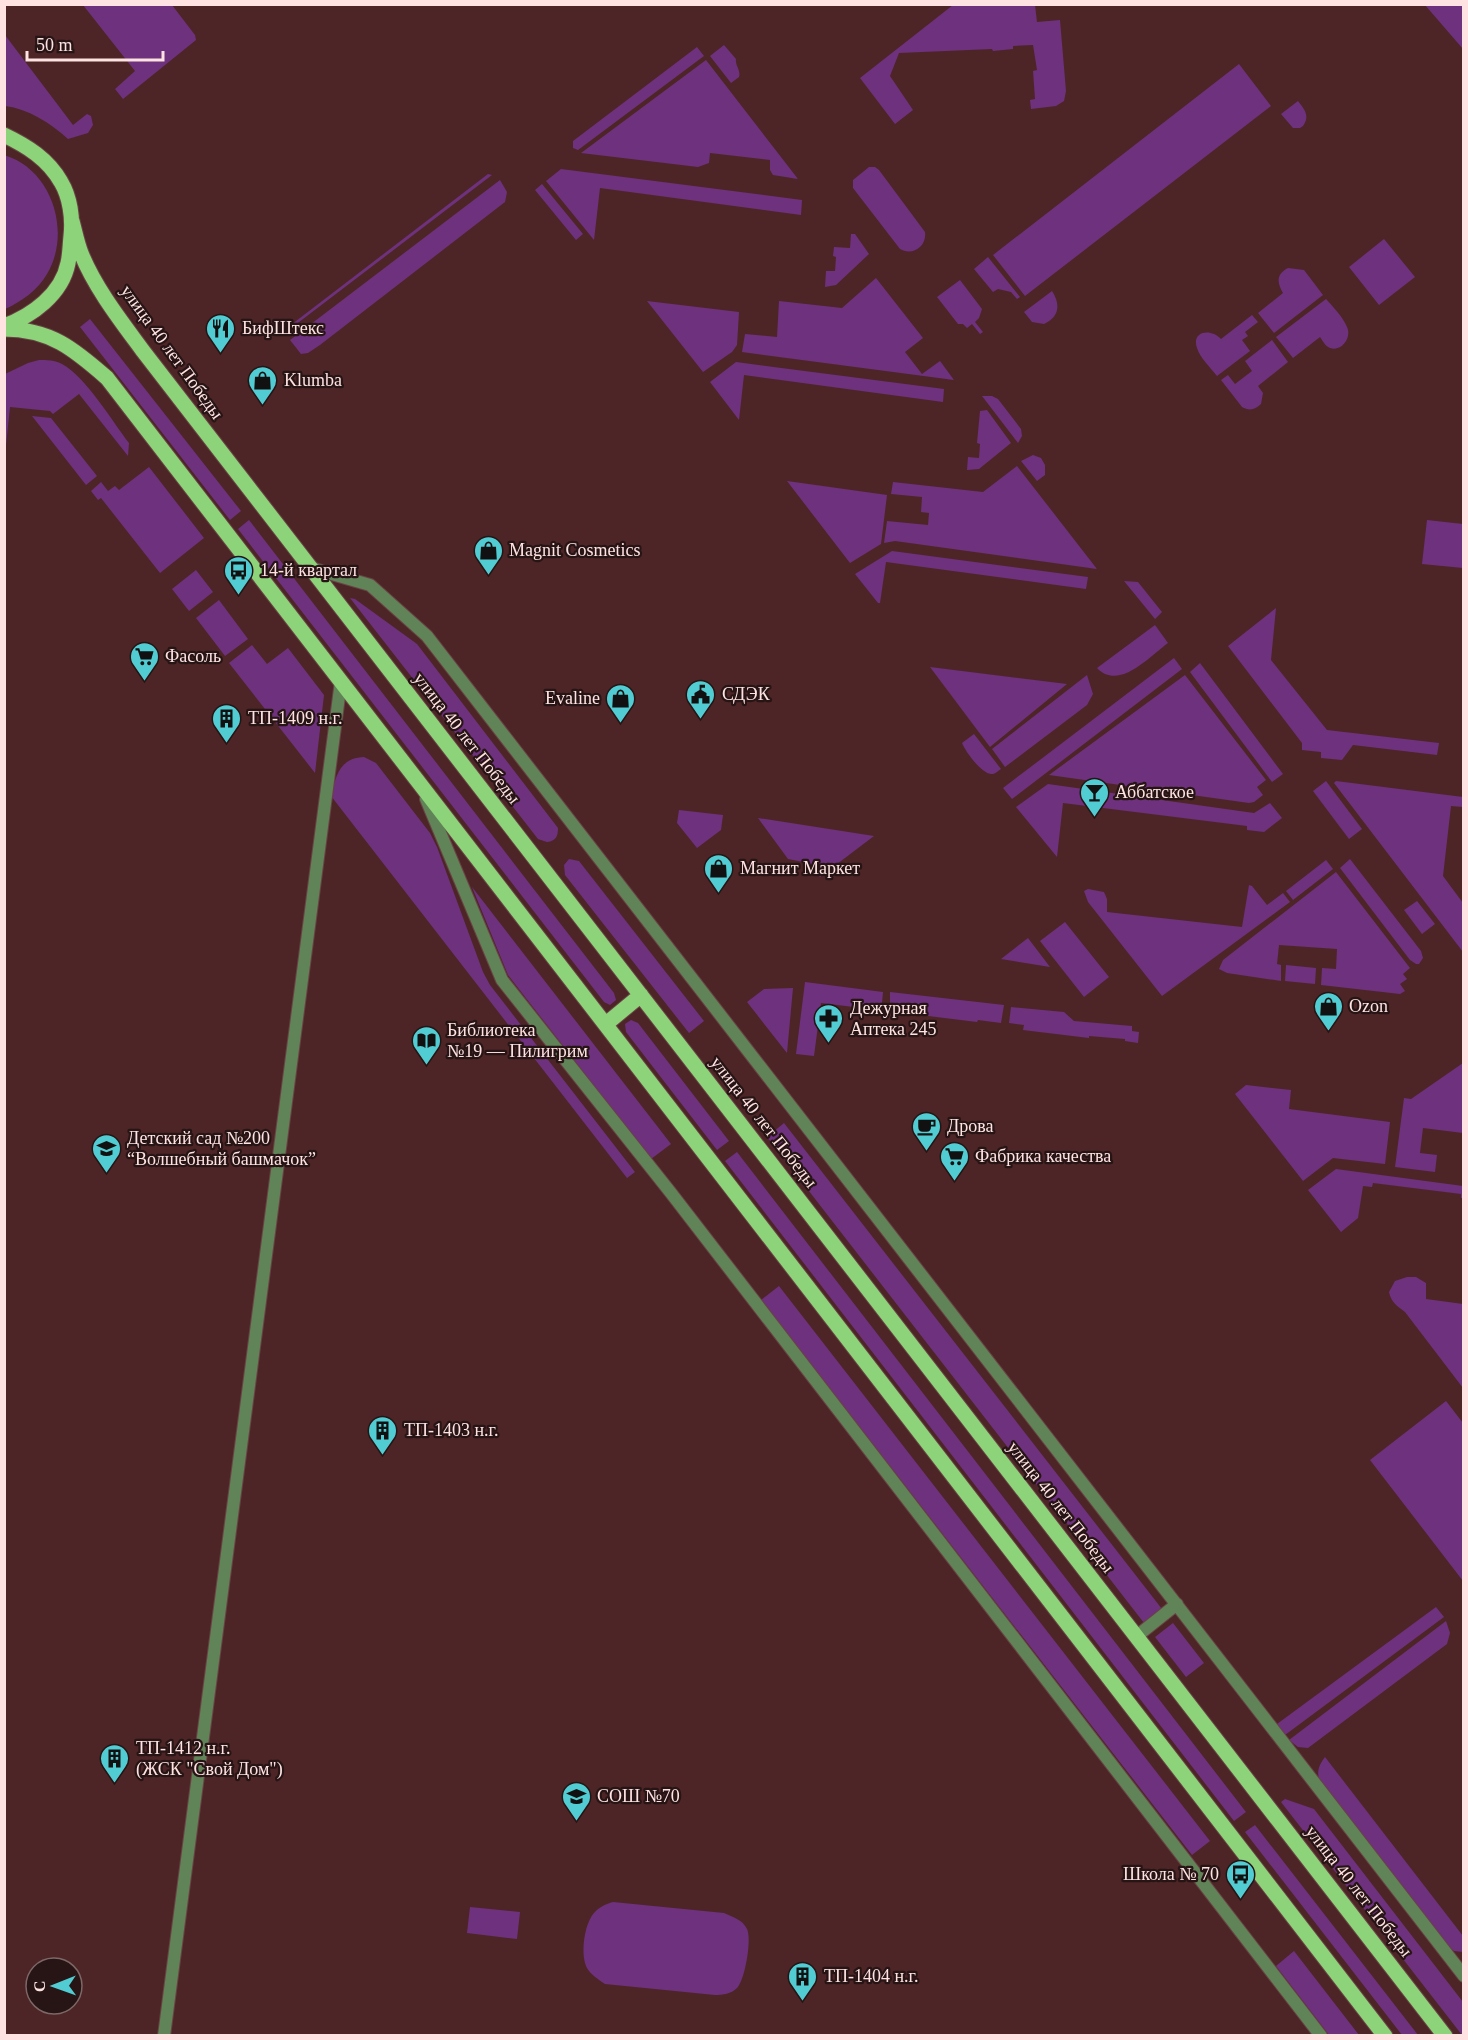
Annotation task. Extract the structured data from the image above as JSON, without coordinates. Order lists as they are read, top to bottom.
{
  "streets": {
    "main road": ["улица 40 лет Победы"]
  },
  "places": {
    "restaurant": ["БифШтекс"],
    "shop": [
      "Klumba",
      "Magnit Cosmetics",
      "Evaline",
      "Магнит Маркет",
      "Ozon"
    ],
    "bus stop": ["14-й квартал", "Школа № 70"],
    "supermarket": ["Фасоль", "Фабрика качества"],
    "public building": ["СДЭК"],
    "building": [
      "ТП-1409 н.г.",
      "ТП-1403 н.г.",
      "ТП-1412 н.г. (ЖСК \"Свой Дом\")",
      "ТП-1404 н.г."
    ],
    "bar": ["Аббатское"],
    "pharmacy": ["Дежурная Аптека 245"],
    "library": ["Библиотека №19 — Пилигрим"],
    "cafe": ["Дрова"],
    "school or university": ["Детский сад №200 “Волшебный башмачок”", "СОШ №70"]
  },
  "scale_bar": "50 m",
  "north": "left"
}
